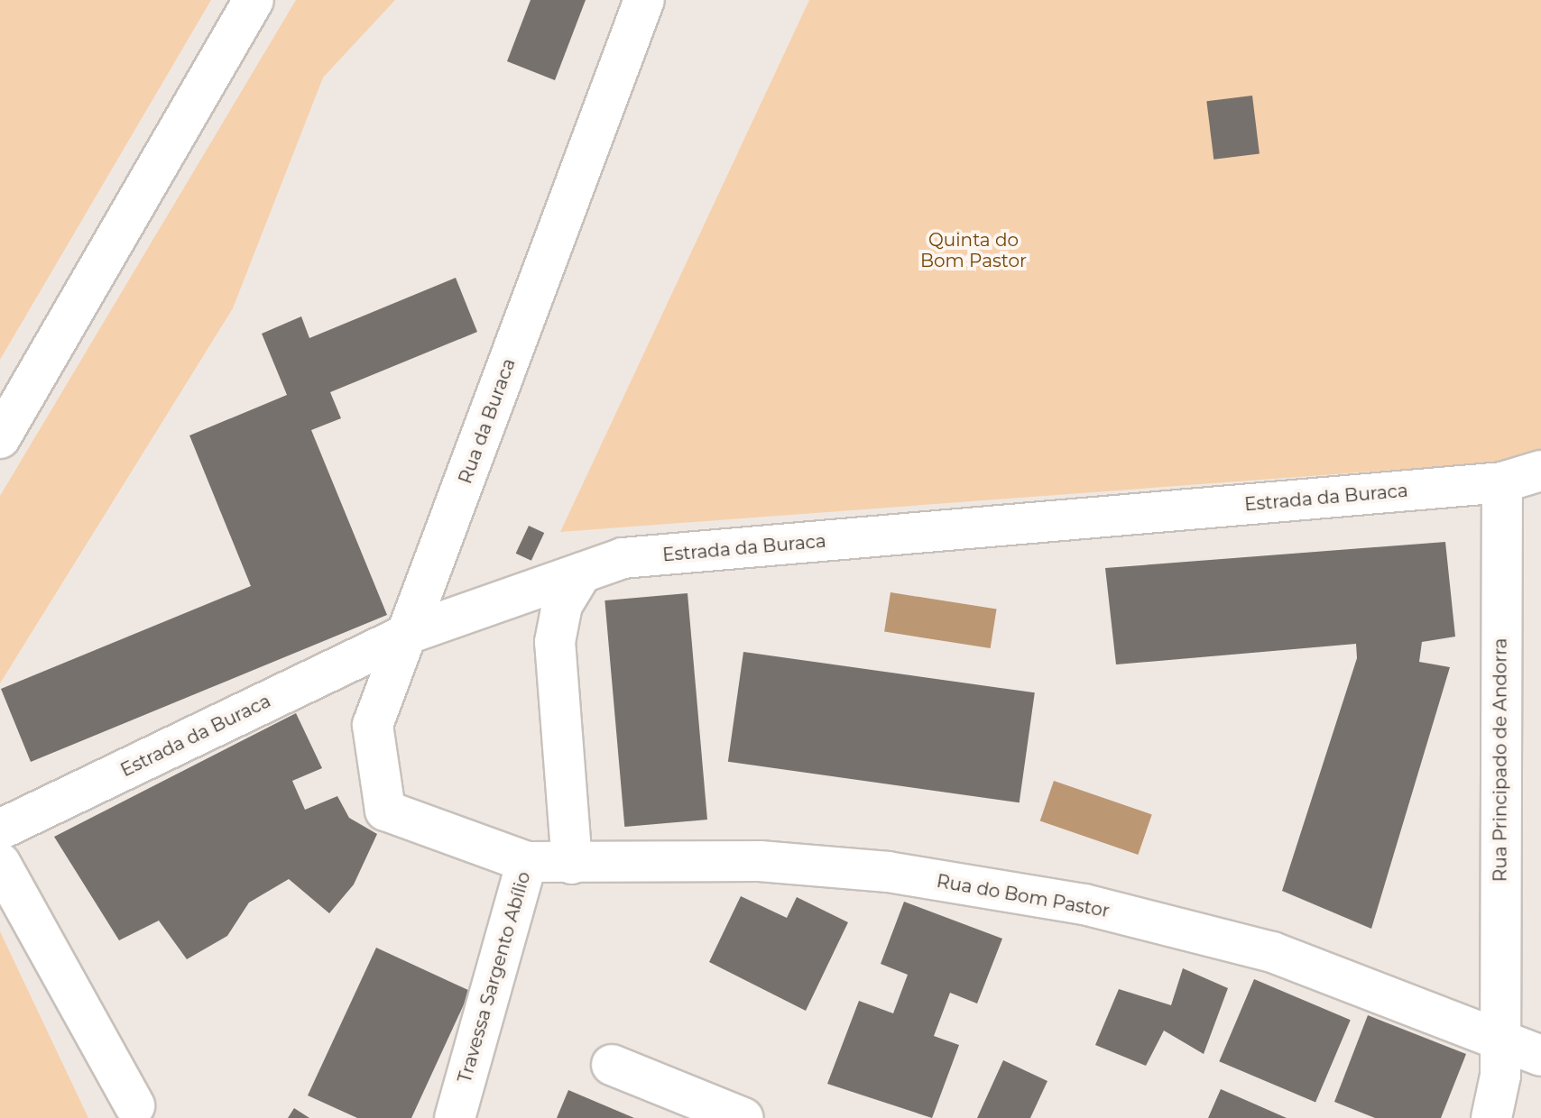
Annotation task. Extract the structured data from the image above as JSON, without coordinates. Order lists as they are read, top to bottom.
{
  "streets": {
    "main road": [
      "Rua da Buraca",
      "Estrada da Buraca",
      "Rua Principado de Andorra",
      "Rua do Bom Pastor",
      "Travessa Sargento Abílio"
    ]
  },
  "crossings": [
    ["Rua da Buraca", "Estrada da Buraca"],
    ["Rua da Buraca", "Travessa Sargento Abílio"],
    ["Estrada da Buraca", "Rua Principado de Andorra"],
    ["Rua Principado de Andorra", "Rua do Bom Pastor"],
    ["Rua do Bom Pastor", "Travessa Sargento Abílio"]
  ],
  "parks": ["Quinta do Bom Pastor"]
}
